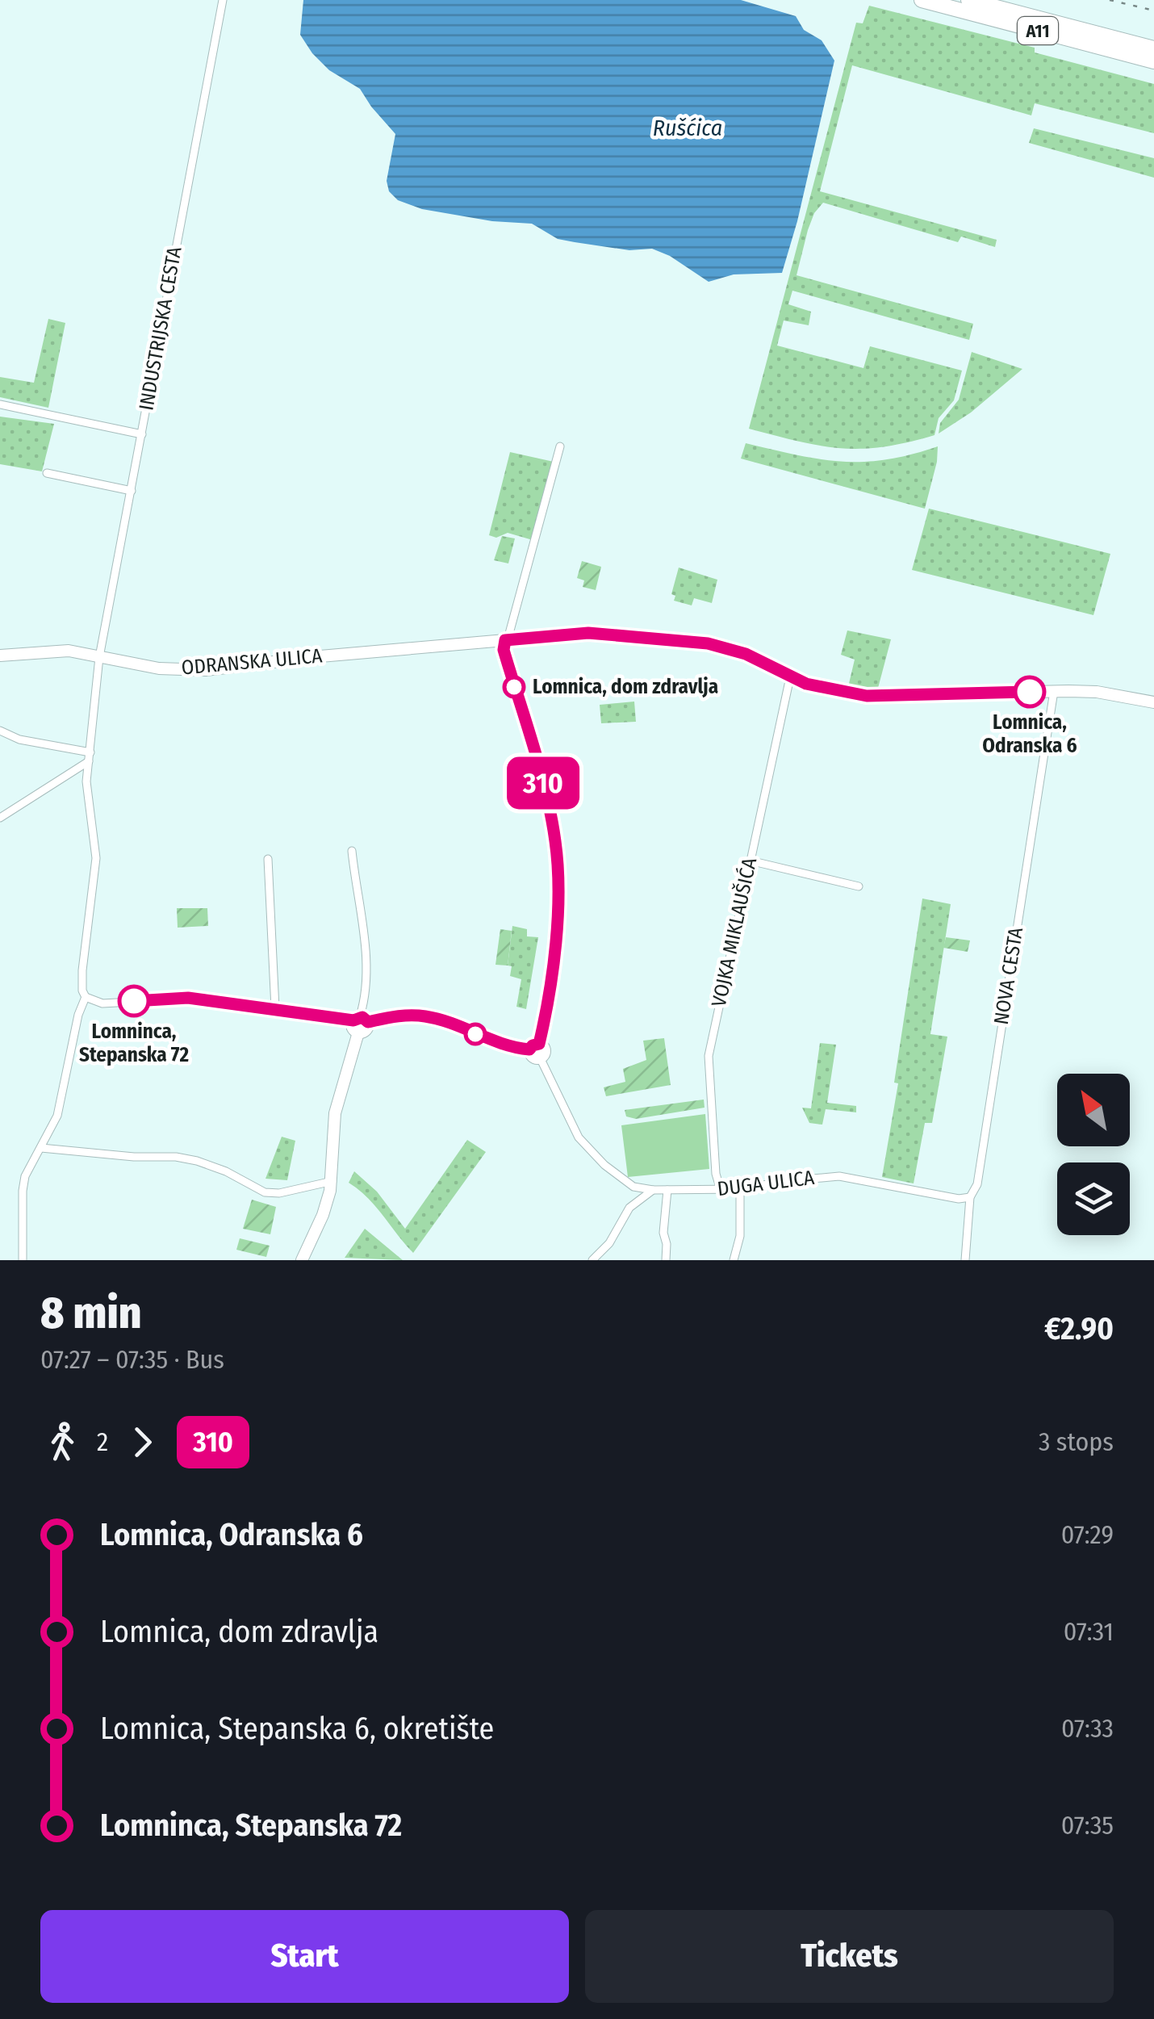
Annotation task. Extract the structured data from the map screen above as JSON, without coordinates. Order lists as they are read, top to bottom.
{
  "streets": {
    "highway": ["A11"],
    "street": [
      "INDUSTRIJSKA CESTA",
      "ODRANSKA ULICA",
      "VOJKA MIKLAUŠIĆA",
      "NOVA CESTA",
      "DUGA ULICA"
    ]
  },
  "crossings": [
    ["INDUSTRIJSKA CESTA", "ODRANSKA ULICA"],
    ["ODRANSKA ULICA", "VOJKA MIKLAUŠIĆA"],
    ["ODRANSKA ULICA", "NOVA CESTA"],
    ["VOJKA MIKLAUŠIĆA", "DUGA ULICA"],
    ["NOVA CESTA", "DUGA ULICA"]
  ],
  "water": ["Rušćica"],
  "places": ["Lomnica, dom zdravlja", "Lomnica, Odranska 6", "Lomninca, Stepanska 72"],
  "lines": ["bus line 310"],
  "north": "top left",
  "page": {
    "on_map": "310",
    "heading": ["8 min", "07:27 – 07:35 · Bus", "€2.90"],
    "legs": ["2", "310", "3 stops"],
    "list": [
      {
        "name": "Lomnica, Odranska 6",
        "value": "07:29"
      },
      {
        "name": "Lomnica, dom zdravlja",
        "value": "07:31"
      },
      {
        "name": "Lomnica, Stepanska 6, okretište",
        "value": "07:33"
      },
      {
        "name": "Lomninca, Stepanska 72",
        "value": "07:35"
      }
    ],
    "buttons": ["Start", "Tickets"]
  }
}
